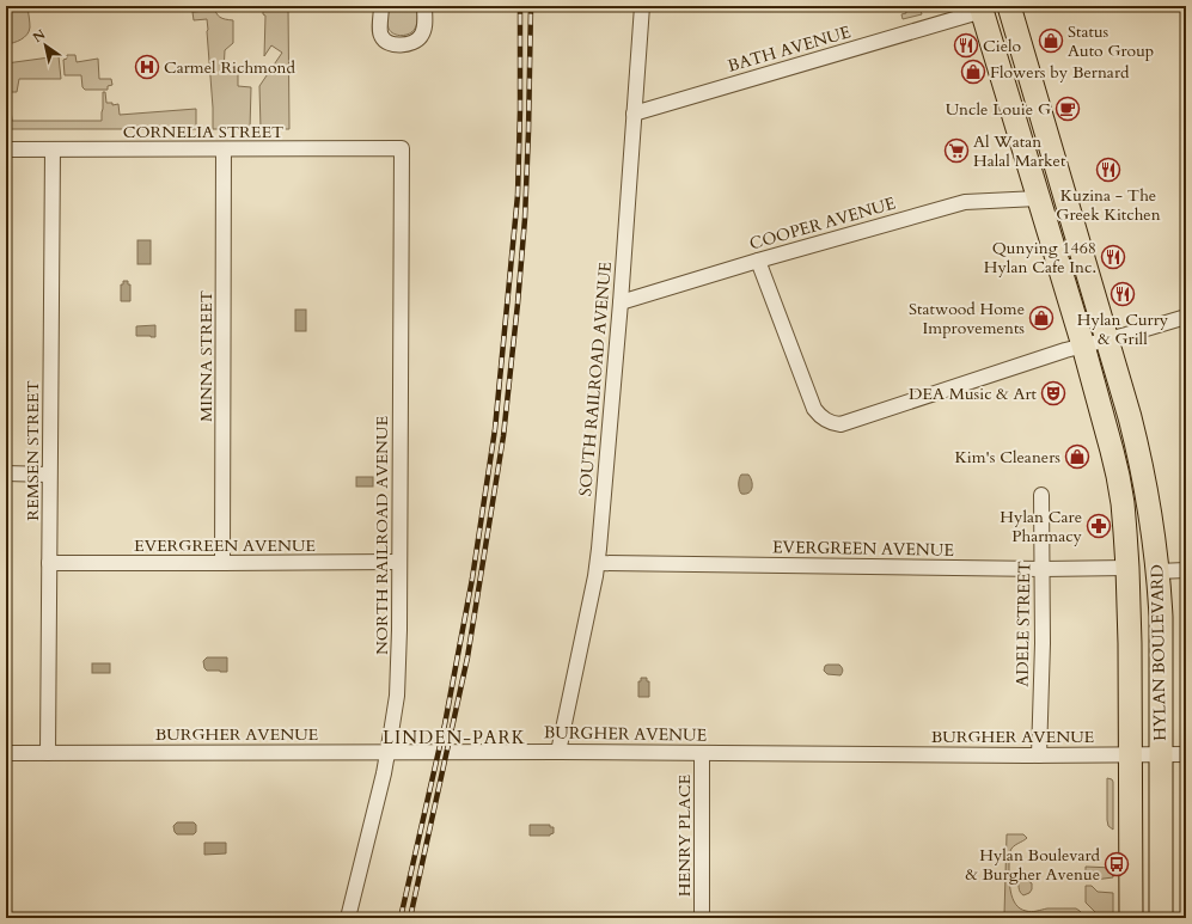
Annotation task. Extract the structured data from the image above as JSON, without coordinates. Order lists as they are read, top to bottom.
{
  "streets": {
    "main road": ["HYLAN BOULEVARD"],
    "street": [
      "BATH AVENUE",
      "CORNELIA STREET",
      "COOPER AVENUE",
      "MINNA STREET",
      "SOUTH RAILROAD AVENUE",
      "REMSEN STREET",
      "NORTH RAILROAD AVENUE",
      "EVERGREEN AVENUE",
      "ADELE STREET",
      "BURGHER AVENUE",
      "HENRY PLACE"
    ]
  },
  "crossings": [
    ["BATH AVENUE", "SOUTH RAILROAD AVENUE"],
    ["BATH AVENUE", "HYLAN BOULEVARD"],
    ["CORNELIA STREET", "MINNA STREET"],
    ["CORNELIA STREET", "REMSEN STREET"],
    ["CORNELIA STREET", "NORTH RAILROAD AVENUE"],
    ["COOPER AVENUE", "SOUTH RAILROAD AVENUE"],
    ["COOPER AVENUE", "HYLAN BOULEVARD"],
    ["MINNA STREET", "EVERGREEN AVENUE"],
    ["SOUTH RAILROAD AVENUE", "EVERGREEN AVENUE"],
    ["SOUTH RAILROAD AVENUE", "BURGHER AVENUE"],
    ["REMSEN STREET", "EVERGREEN AVENUE"],
    ["REMSEN STREET", "BURGHER AVENUE"],
    ["NORTH RAILROAD AVENUE", "EVERGREEN AVENUE"],
    ["NORTH RAILROAD AVENUE", "BURGHER AVENUE"],
    ["EVERGREEN AVENUE", "ADELE STREET"],
    ["EVERGREEN AVENUE", "HYLAN BOULEVARD"],
    ["ADELE STREET", "BURGHER AVENUE"],
    ["HYLAN BOULEVARD", "BURGHER AVENUE"],
    ["BURGHER AVENUE", "HENRY PLACE"]
  ],
  "districts": ["LINDEN-PARK"],
  "places": {
    "shop": [
      "Status Auto Group",
      "Flowers by Bernard",
      "Statwood Home Improvements",
      "Kim's Cleaners"
    ],
    "restaurant": [
      "Cielo",
      "Kuzina - The Greek Kitchen",
      "Qunying 1468 Hylan Cafe Inc.",
      "Hylan Curry & Grill"
    ],
    "hospital": ["Carmel Richmond"],
    "cafe": ["Uncle Louie G"],
    "supermarket": ["Al Watan Halal Market"],
    "theatre": ["DEA Music & Art"],
    "pharmacy": ["Hylan Care Pharmacy"],
    "bus stop": ["Hylan Boulevard & Burgher Avenue"]
  },
  "north": "top left"
}
